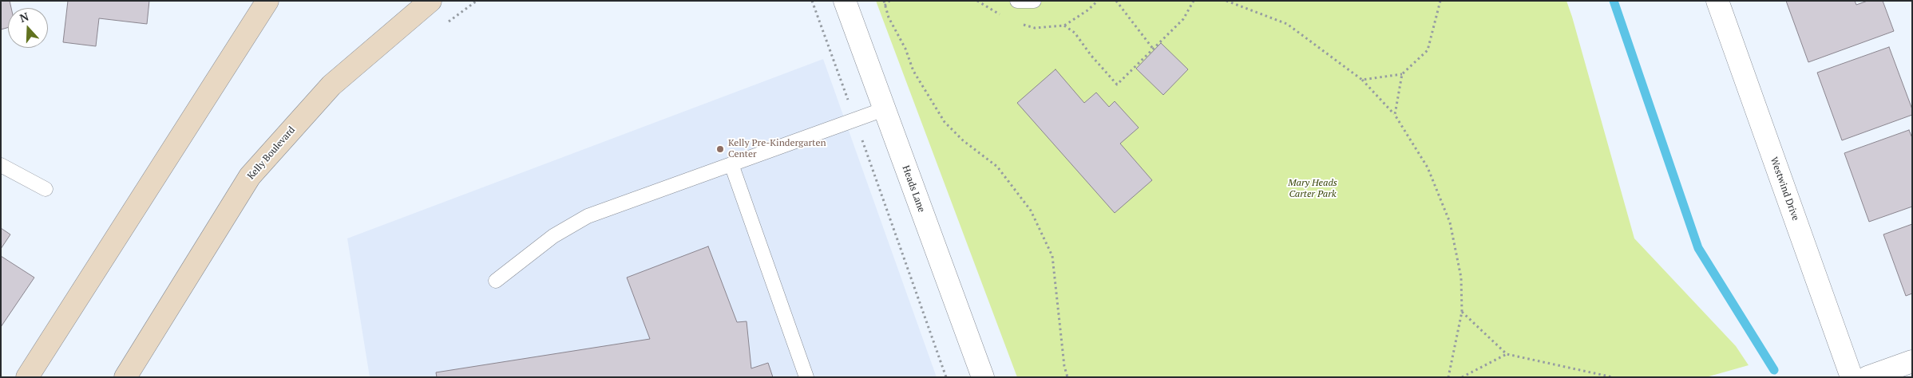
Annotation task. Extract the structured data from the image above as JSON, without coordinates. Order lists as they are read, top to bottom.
{
  "streets": {
    "main road": ["Kelly Boulevard"],
    "street": ["Heads Lane", "Westwind Drive"]
  },
  "parks": ["Mary Heads Carter Park"],
  "places": ["Kelly Pre-Kindergarten Center"],
  "north": "top"
}
